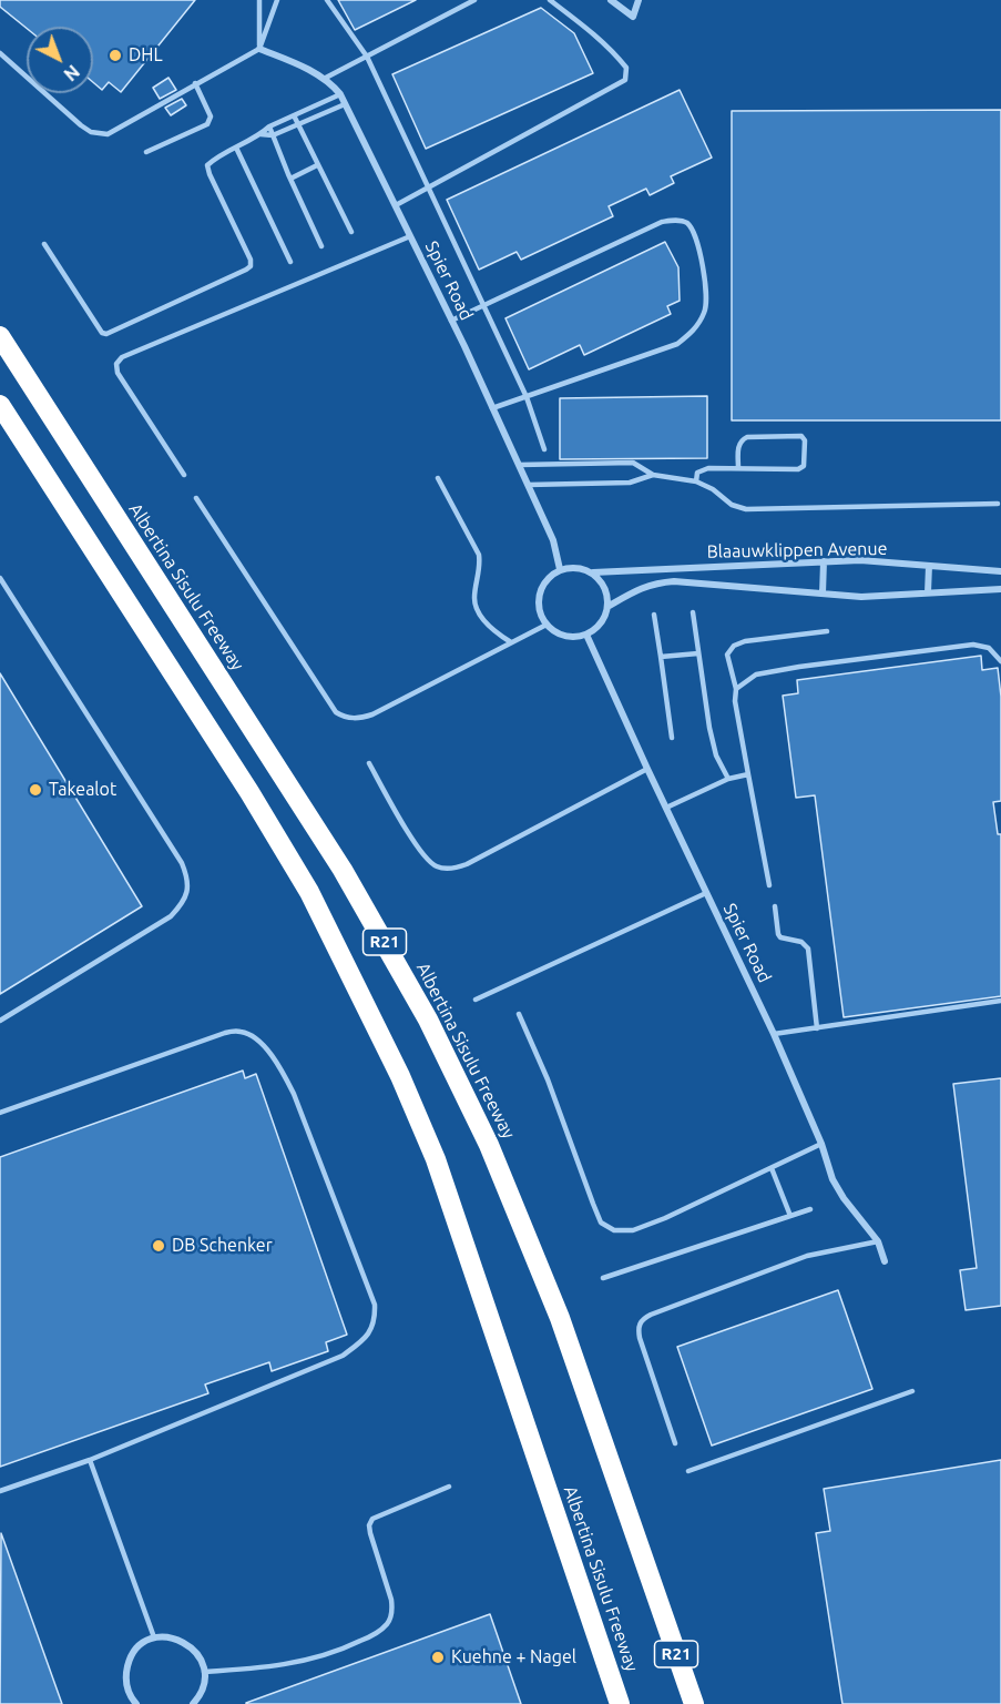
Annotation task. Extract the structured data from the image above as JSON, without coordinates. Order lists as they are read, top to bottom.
{
  "streets": {
    "highway": ["Albertina Sisulu Freeway", "R21"],
    "street": ["Spier Road", "Blaauwklippen Avenue"]
  },
  "crossings": [
    ["Spier Road", "Blaauwklippen Avenue"]
  ],
  "places": [
    "DHL",
    "Takealot",
    "DB Schenker",
    "Kuehne + Nagel"
  ],
  "north": "bottom right"
}
